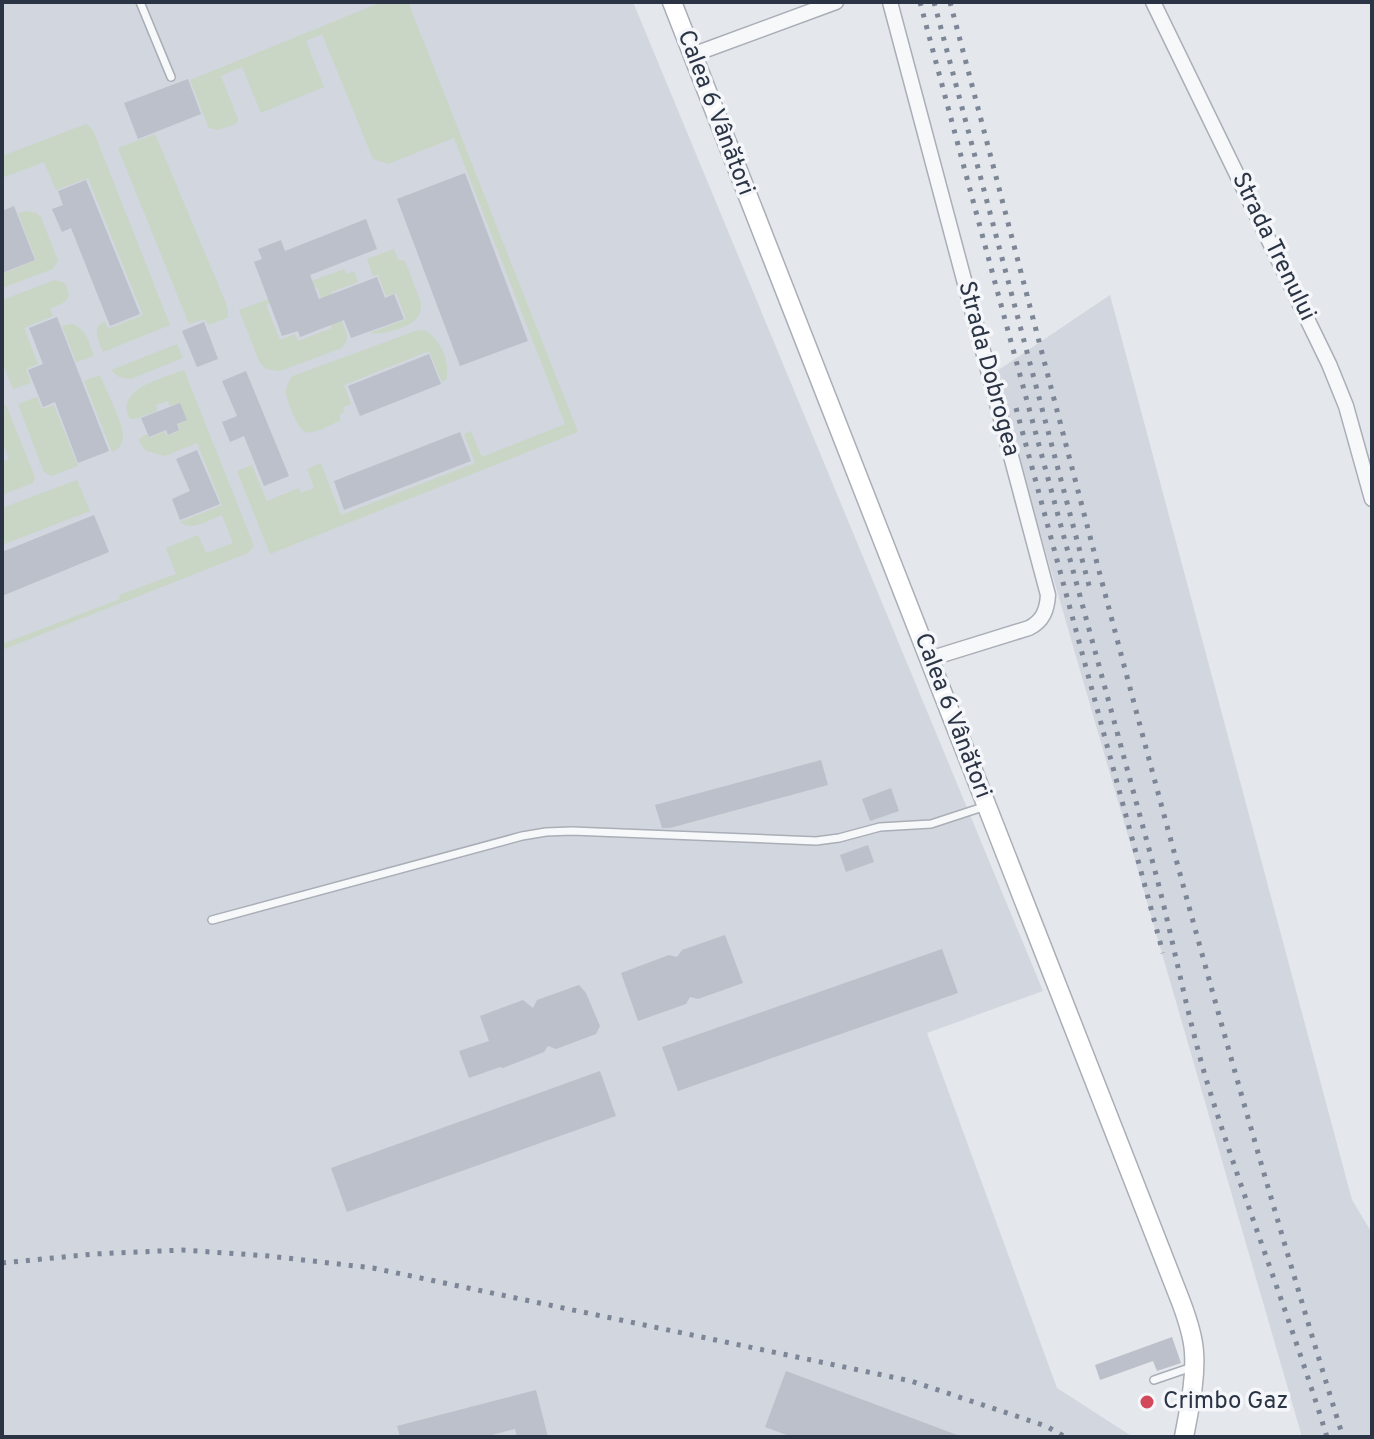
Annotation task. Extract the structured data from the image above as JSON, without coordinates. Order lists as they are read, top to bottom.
{
  "streets": {
    "main road": ["Calea 6 Vânători"],
    "street": ["Strada Trenului", "Strada Dobrogea"]
  },
  "crossings": [
    ["Calea 6 Vânători", "Strada Dobrogea"]
  ],
  "places": ["Crimbo Gaz"]
}
